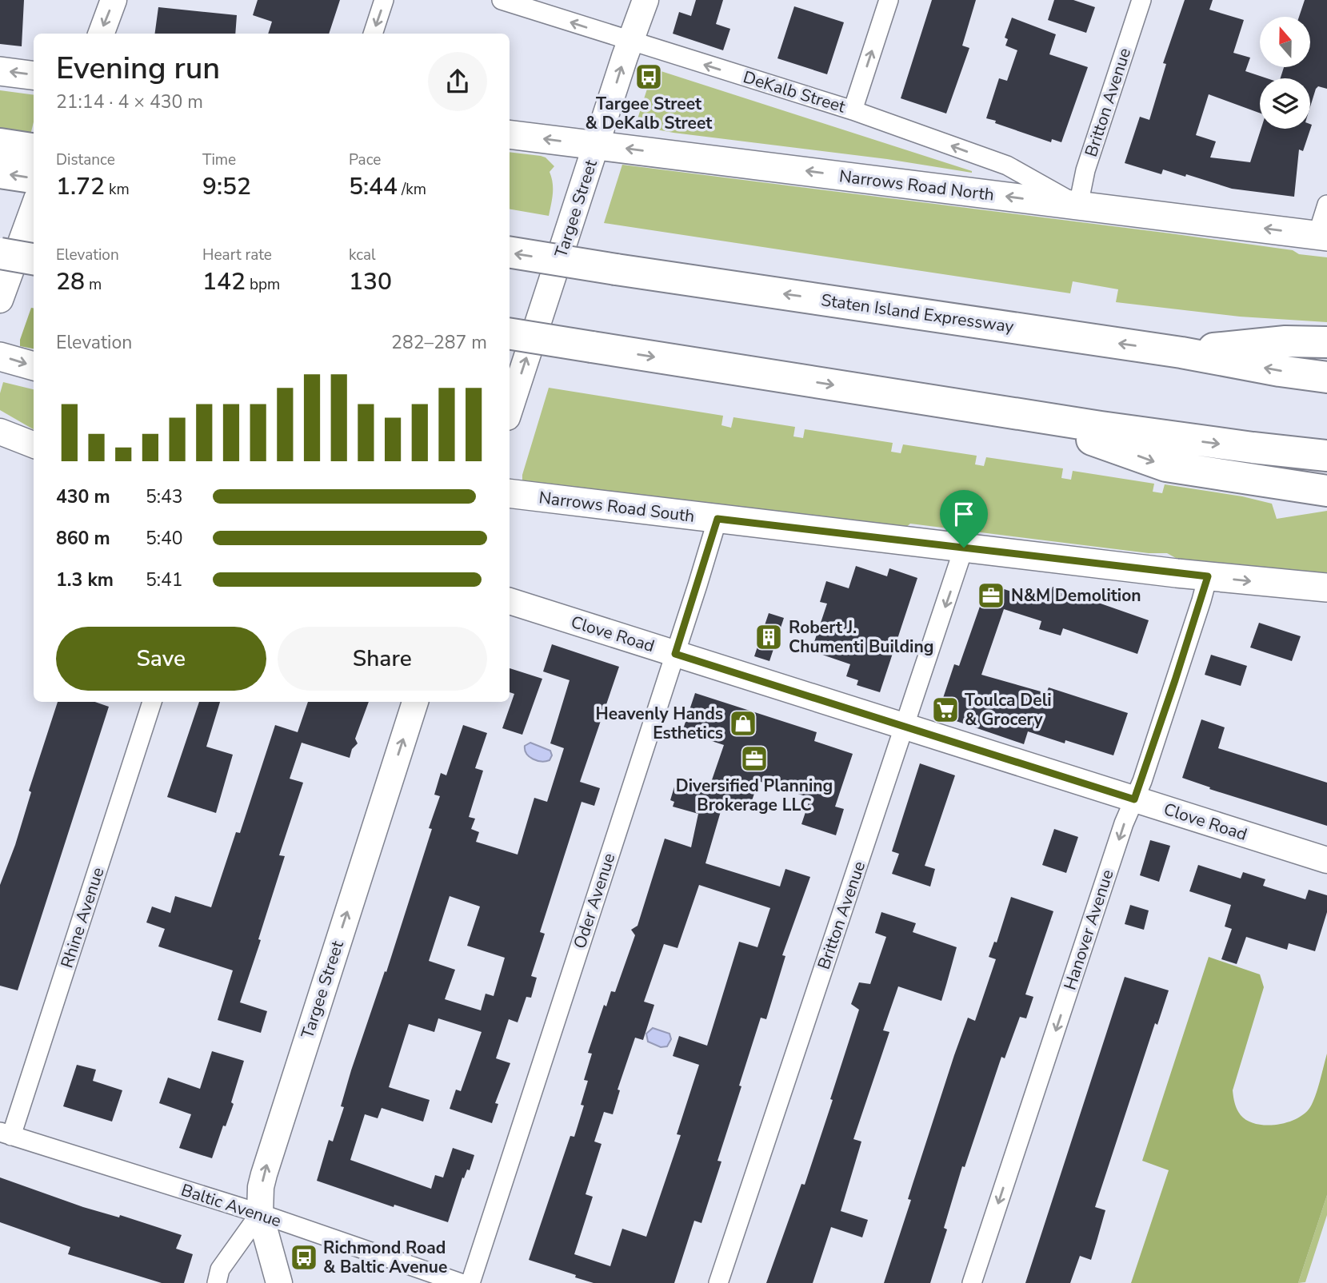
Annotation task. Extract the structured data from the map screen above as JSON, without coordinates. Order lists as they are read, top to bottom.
{
  "streets": {
    "highway": ["Staten Island Expressway"],
    "main road": [
      "Narrows Road North",
      "Targee Street",
      "Narrows Road South",
      "Clove Road"
    ],
    "street": [
      "DeKalb Street",
      "Britton Avenue",
      "Oder Avenue",
      "Rhine Avenue",
      "Hanover Avenue",
      "Baltic Avenue"
    ]
  },
  "crossings": [
    ["DeKalb Street", "Britton Avenue"],
    ["DeKalb Street", "Narrows Road North"],
    ["DeKalb Street", "Targee Street"],
    ["Britton Avenue", "Narrows Road North"],
    ["Britton Avenue", "Narrows Road South"],
    ["Britton Avenue", "Clove Road"],
    ["Narrows Road North", "Targee Street"],
    ["Targee Street", "Baltic Avenue"],
    ["Narrows Road South", "Oder Avenue"],
    ["Narrows Road South", "Hanover Avenue"],
    ["Clove Road", "Oder Avenue"],
    ["Clove Road", "Hanover Avenue"],
    ["Rhine Avenue", "Baltic Avenue"]
  ],
  "one_way": [
    "DeKalb Street",
    "Narrows Road North",
    "Targee Street",
    "Hanover Avenue"
  ],
  "places": {
    "bus stop": ["Targee Street & DeKalb Street", "Richmond Road & Baltic Avenue"],
    "office": ["N&M Demolition", "Diversified Planning Brokerage LLC"],
    "building": ["Robert J. Chumenti Building"],
    "supermarket": ["Toulca Deli & Grocery"],
    "shop": ["Heavenly Hands Esthetics"]
  },
  "north": "top",
  "page": {
    "heading": ["Evening run", "21:14 · 4 × 430 m"],
    "stats": [
      ["Distance", "1.72 km"],
      ["Time", "9:52"],
      ["Pace", "5:44 /km"],
      ["Elevation", "28 m"],
      ["Heart rate", "142 bpm"],
      ["kcal", "130"]
    ],
    "chart": ["Elevation", "282–287 m"],
    "list": [
      {
        "name": "430 m",
        "note": "5:43"
      },
      {
        "name": "860 m",
        "note": "5:40"
      },
      {
        "name": "1.3 km",
        "note": "5:41"
      }
    ],
    "buttons": ["Save", "Share"]
  }
}
